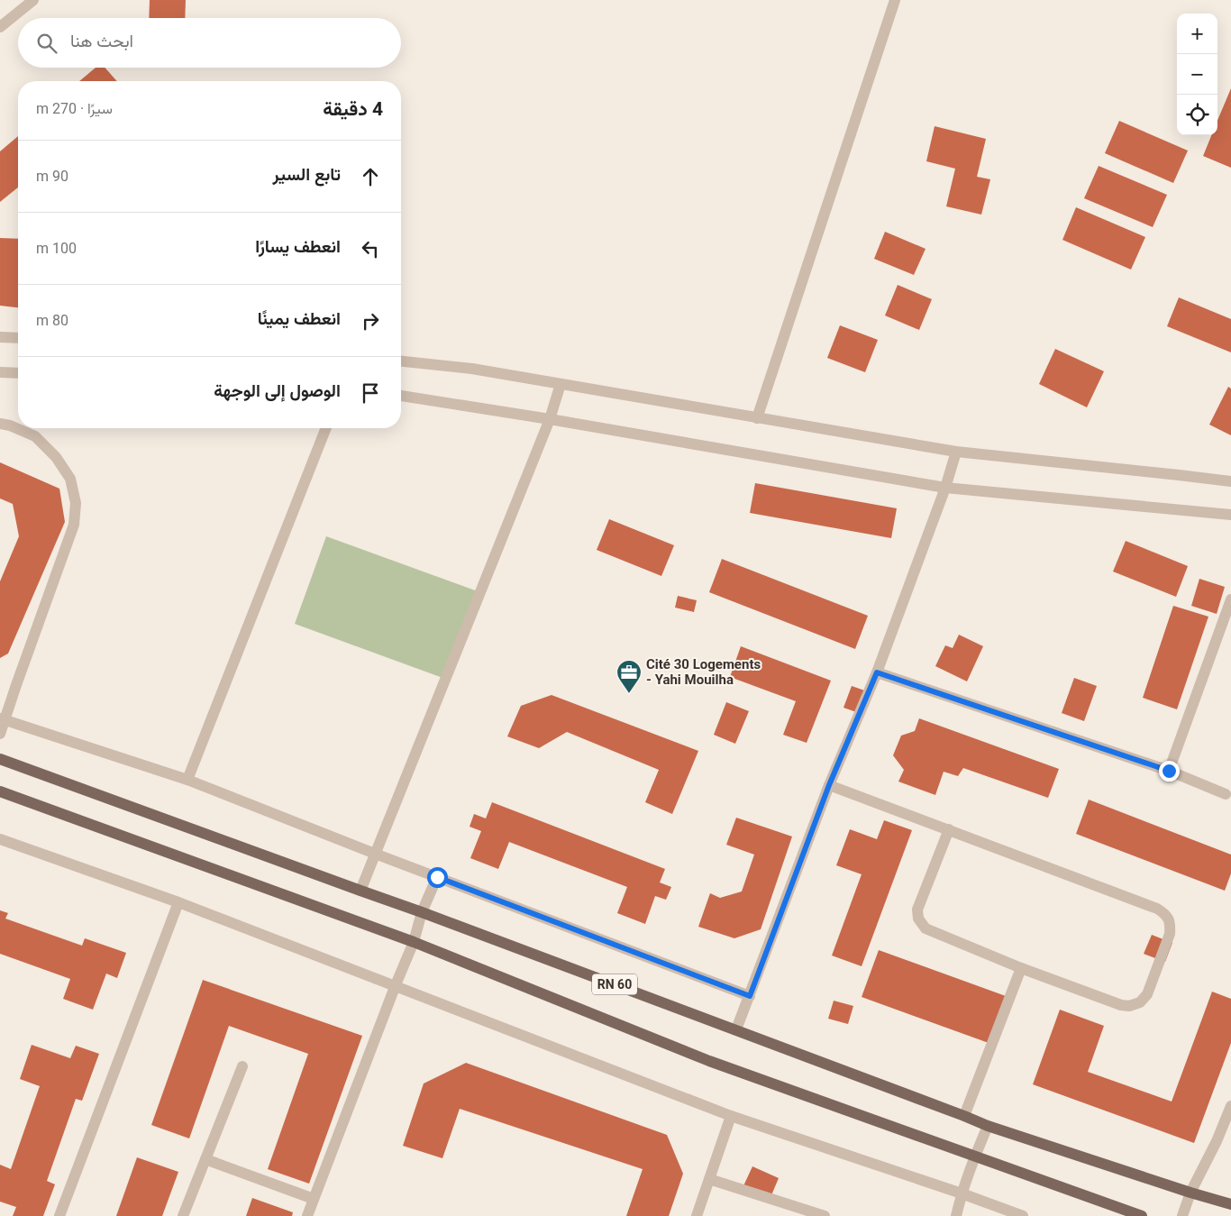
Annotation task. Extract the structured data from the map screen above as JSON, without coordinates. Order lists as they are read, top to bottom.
{
  "streets": {
    "main road": ["RN 60"]
  },
  "places": {
    "office": ["Cité 30 Logements - Yahi Mouilha"]
  },
  "page": {
    "map_buttons": ["+", "−"],
    "search": "ابحث هنا",
    "heading": ["4 دقيقة", "سيرًا · 270 m"],
    "list": [
      ["تابع السير", "90 m"],
      ["انعطف يسارًا", "100 m"],
      ["انعطف يمينًا", "80 m"],
      "الوصول إلى الوجهة"
    ]
  }
}
